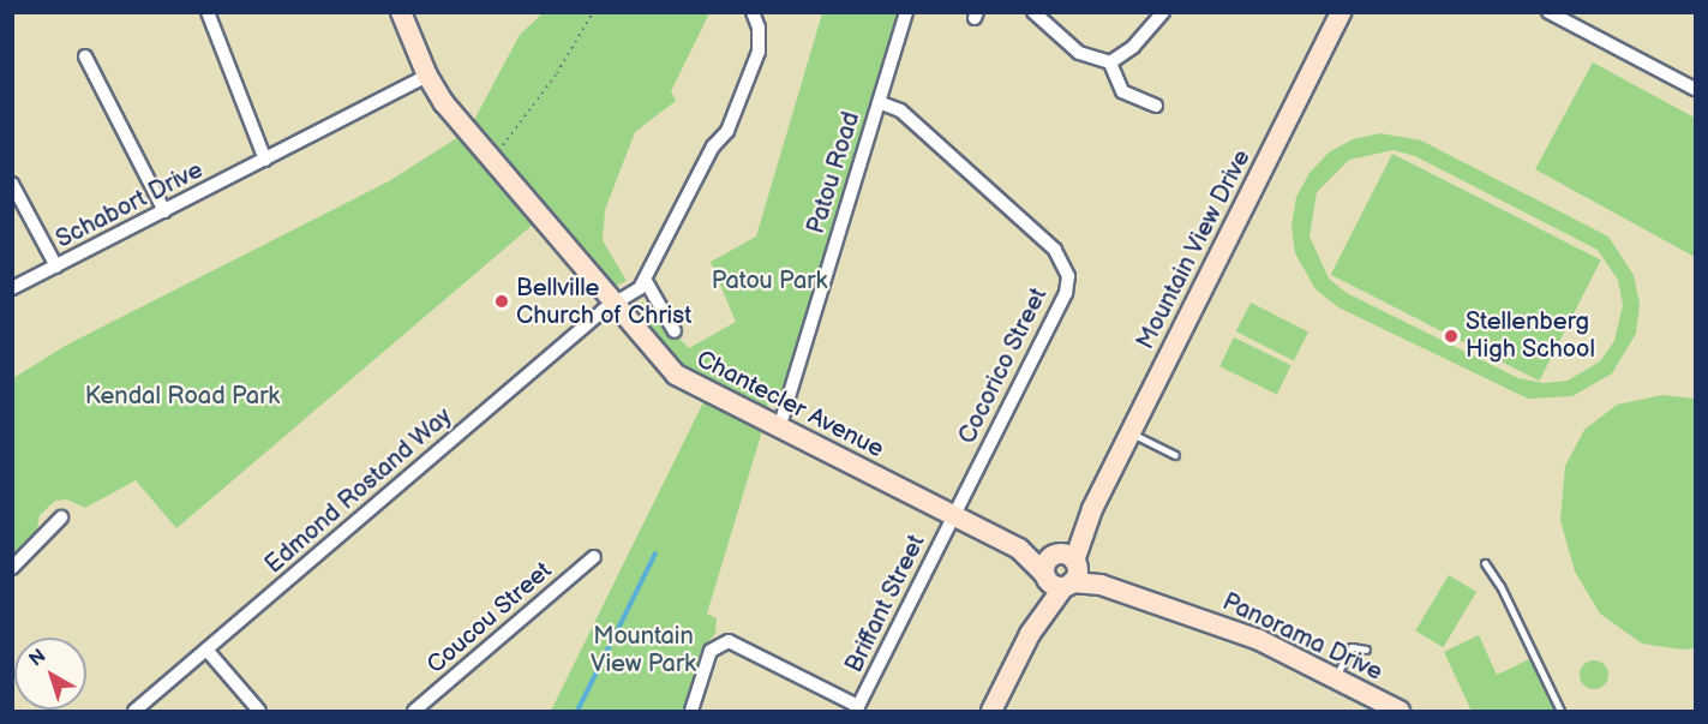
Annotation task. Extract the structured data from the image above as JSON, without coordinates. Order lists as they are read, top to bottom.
{
  "streets": {
    "street": [
      "Patou Road",
      "Schabort Drive",
      "Mountain View Drive",
      "Cocorico Street",
      "Chantecler Avenue",
      "Edmond Rostand Way",
      "Briffant Street",
      "Coucou Street",
      "Panorama Drive"
    ]
  },
  "crossings": [
    ["Patou Road", "Cocorico Street"],
    ["Patou Road", "Chantecler Avenue"],
    ["Schabort Drive", "Chantecler Avenue"],
    ["Mountain View Drive", "Chantecler Avenue"],
    ["Mountain View Drive", "Panorama Drive"],
    ["Cocorico Street", "Chantecler Avenue"],
    ["Cocorico Street", "Briffant Street"],
    ["Chantecler Avenue", "Edmond Rostand Way"],
    ["Chantecler Avenue", "Briffant Street"],
    ["Chantecler Avenue", "Panorama Drive"]
  ],
  "parks": ["Patou Park", "Kendal Road Park", "Mountain View Park"],
  "places": ["Bellville Church of Christ", "Stellenberg High School"],
  "north": "top left"
}
